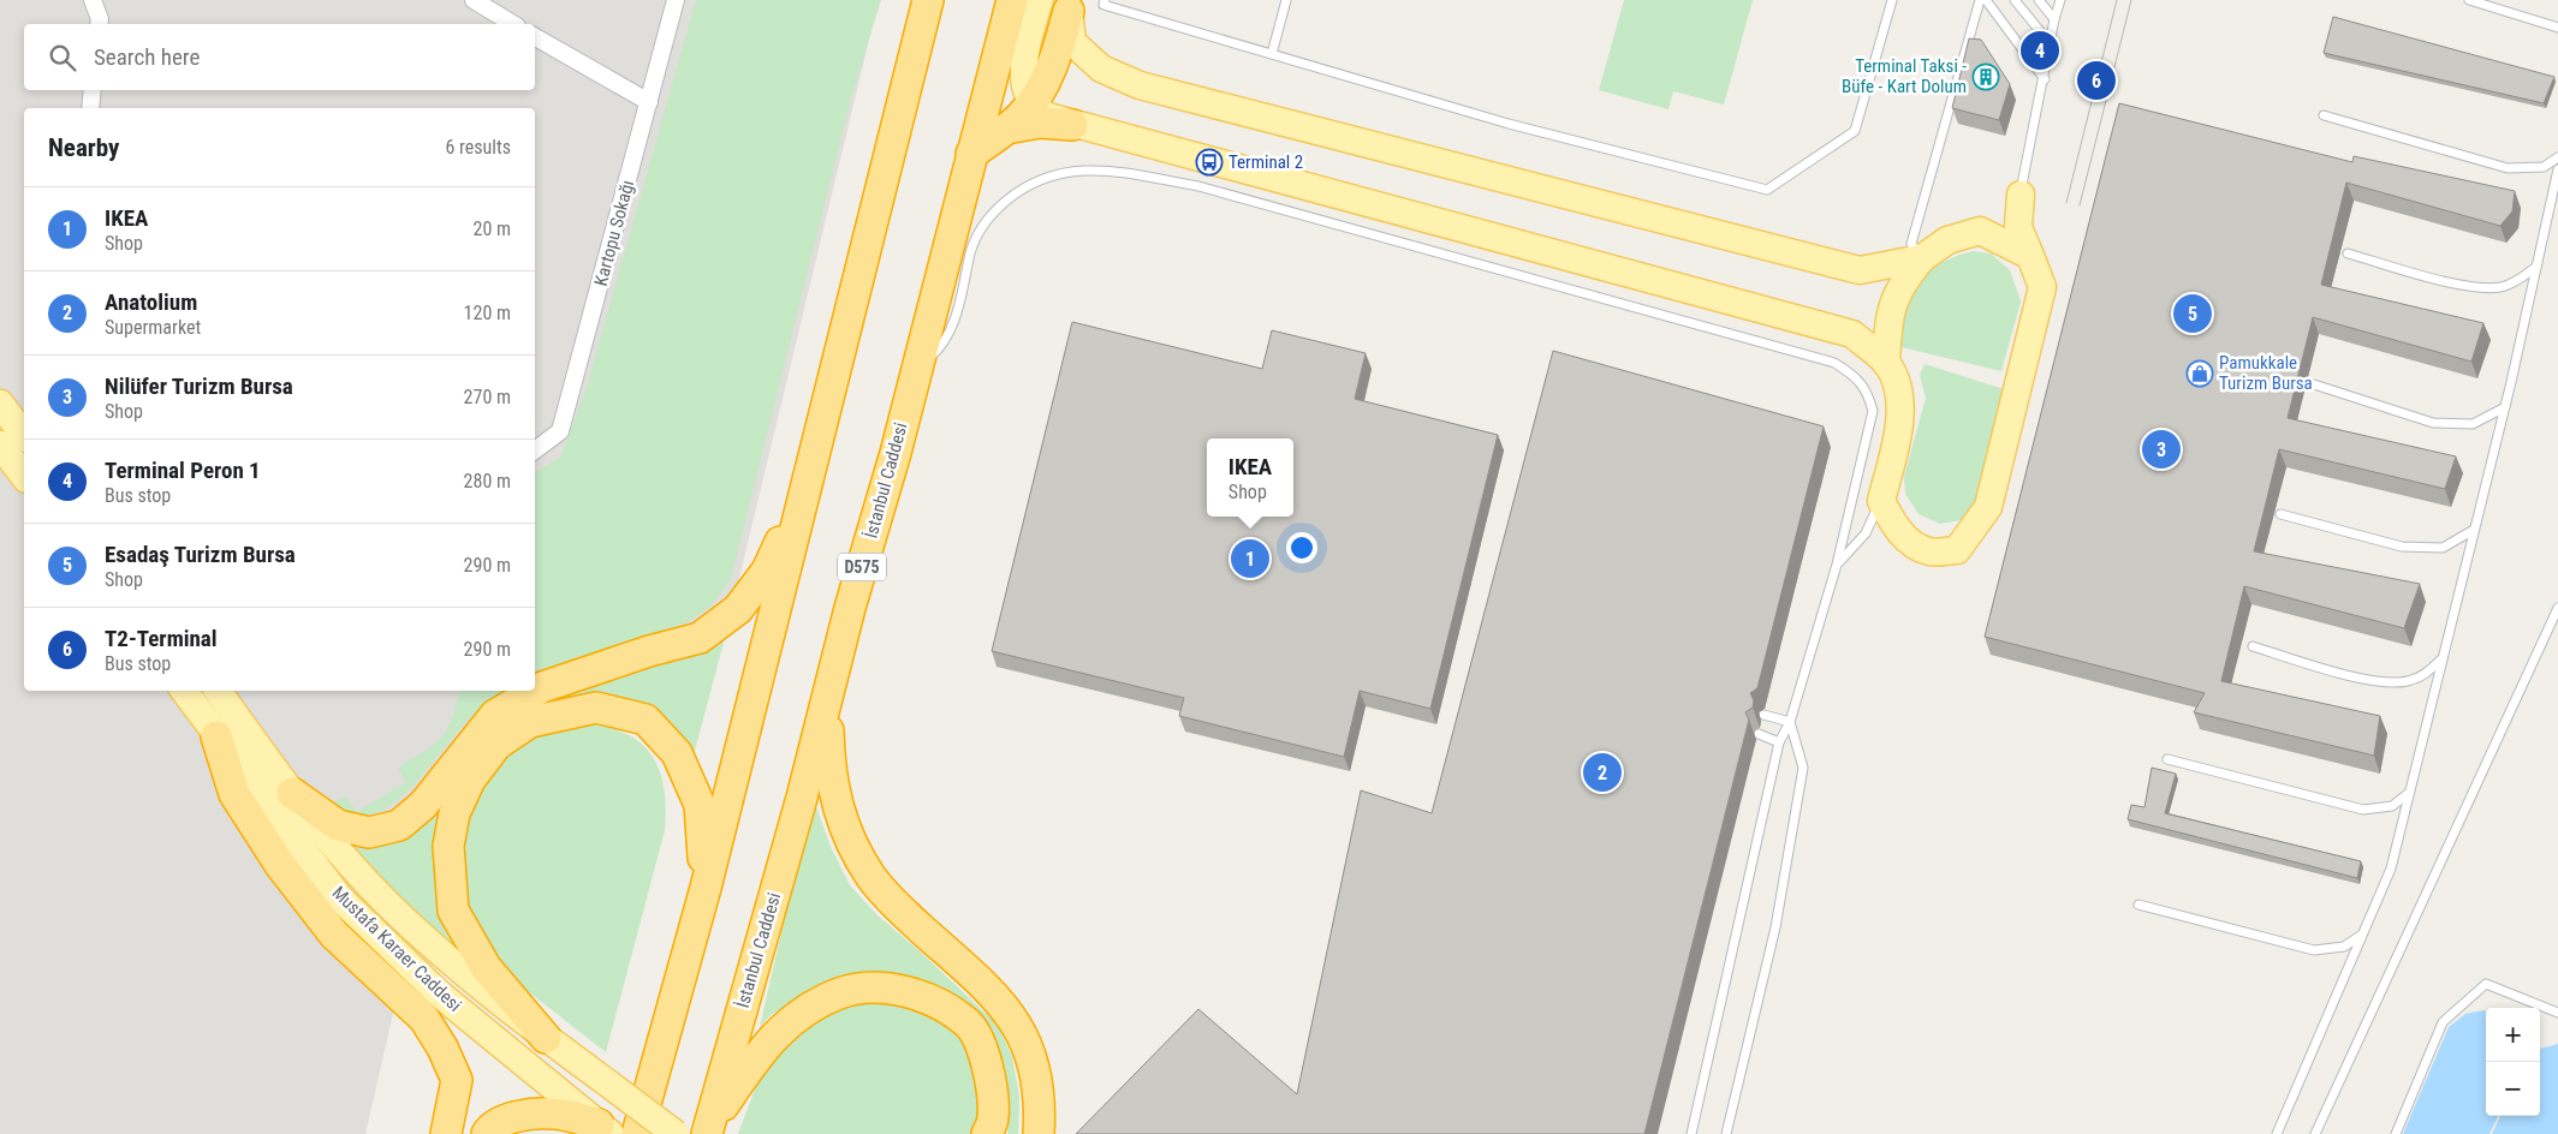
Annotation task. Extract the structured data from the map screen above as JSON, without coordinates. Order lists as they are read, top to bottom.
{
  "streets": {
    "highway": ["İstanbul Caddesi", "D575"],
    "main road": ["Mustafa Karaer Caddesi"],
    "street": ["Kartopu Sokağı"]
  },
  "places": {
    "building": ["Terminal Taksi - Büfe - Kart Dolum"],
    "bus stop": ["Terminal 2"],
    "shop": ["Pamukkale Turizm Bursa"]
  },
  "page": {
    "search": "Search here",
    "pins": [
      "4",
      "6",
      "5",
      "3",
      "1",
      "2"
    ],
    "heading": ["Nearby", "6 results"],
    "list": [
      {
        "mark": "1",
        "name": "IKEA",
        "note": "Shop",
        "value": "20 m"
      },
      {
        "mark": "2",
        "name": "Anatolium",
        "note": "Supermarket",
        "value": "120 m"
      },
      {
        "mark": "3",
        "name": "Nilüfer Turizm Bursa",
        "note": "Shop",
        "value": "270 m"
      },
      {
        "mark": "4",
        "name": "Terminal Peron 1",
        "note": "Bus stop",
        "value": "280 m"
      },
      {
        "mark": "5",
        "name": "Esadaş Turizm Bursa",
        "note": "Shop",
        "value": "290 m"
      },
      {
        "mark": "6",
        "name": "T2-Terminal",
        "note": "Bus stop",
        "value": "290 m"
      }
    ],
    "popup": ["IKEA", "Shop"],
    "map_buttons": ["+", "−"]
  }
}
